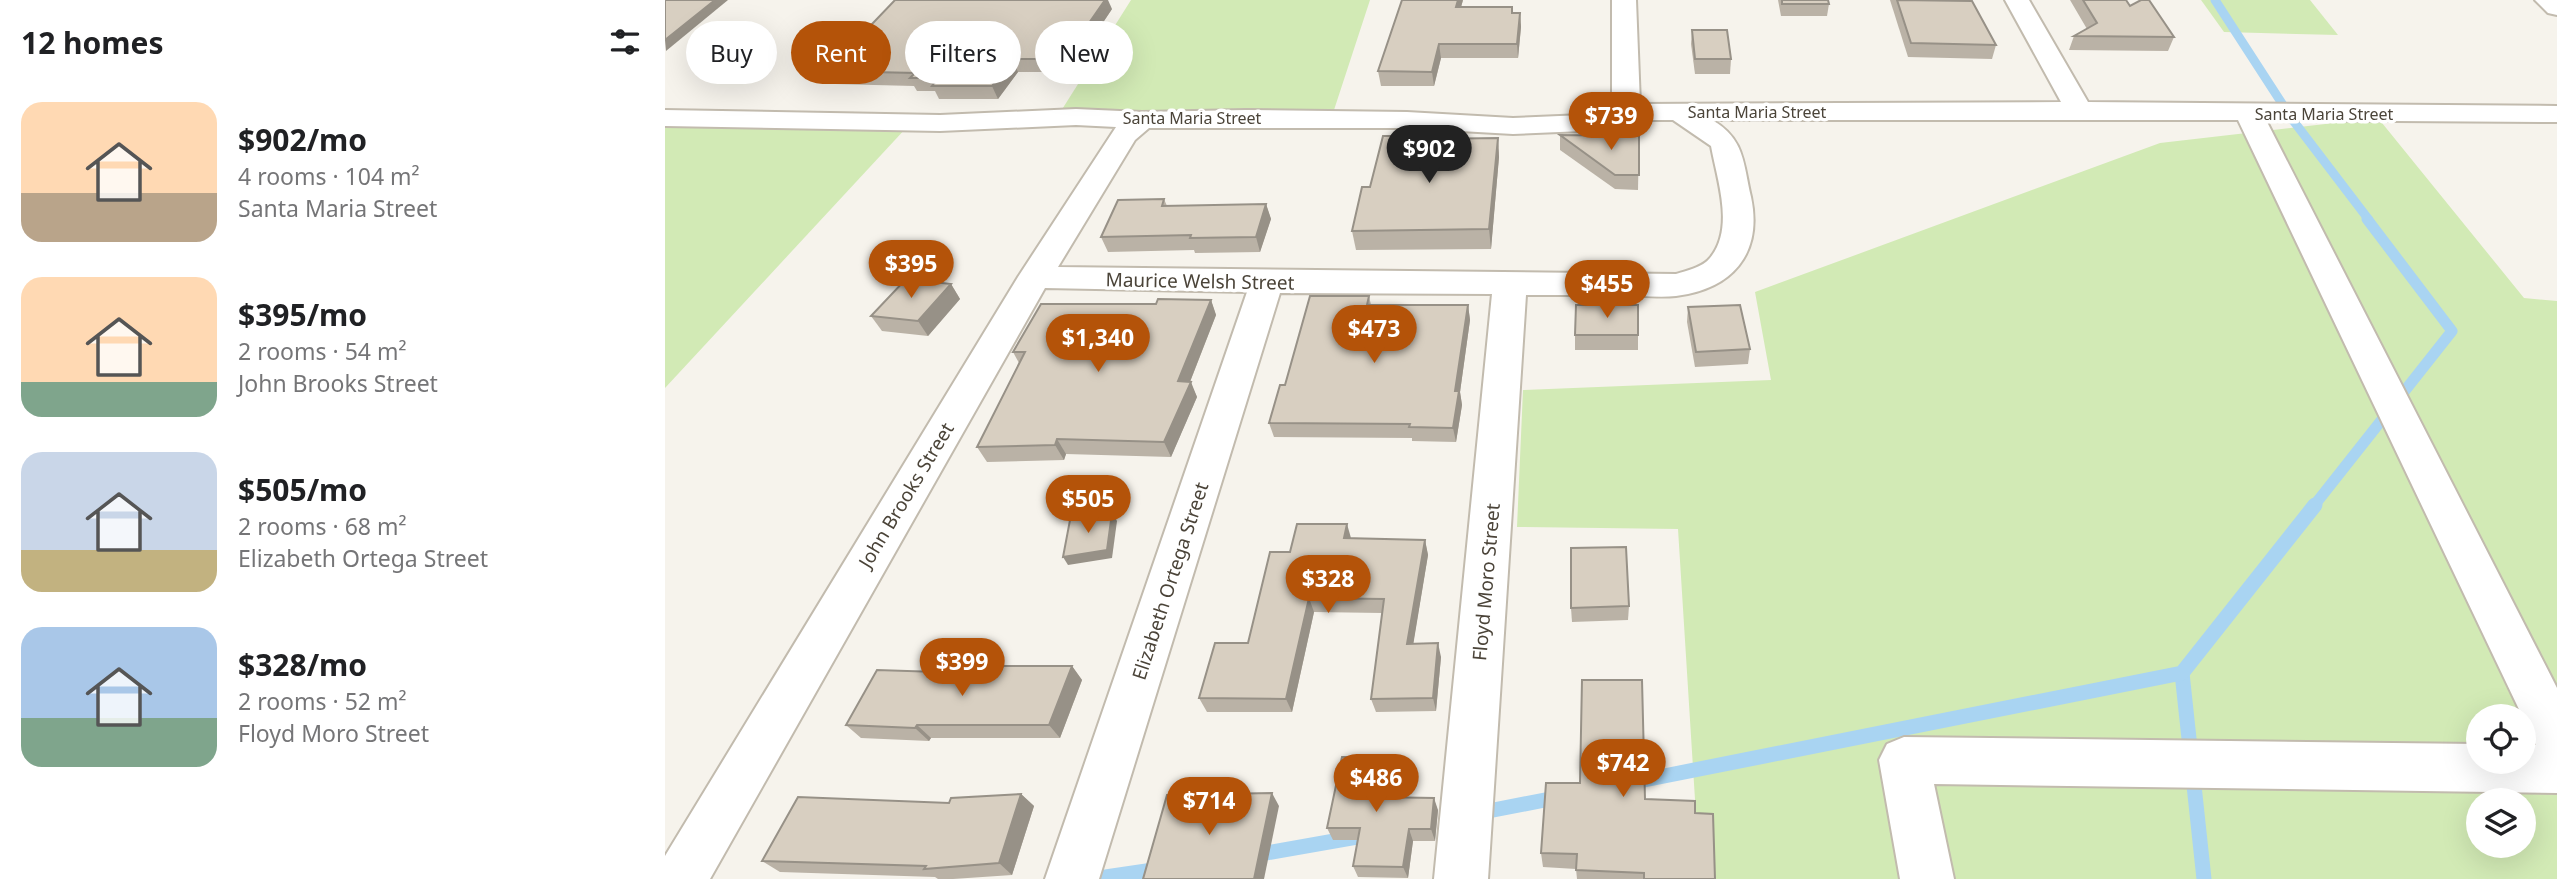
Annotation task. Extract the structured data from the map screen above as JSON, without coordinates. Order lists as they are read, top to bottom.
{
  "streets": {
    "street": [
      "Santa Maria Street",
      "Maurice Welsh Street",
      "John Brooks Street",
      "Elizabeth Ortega Street",
      "Floyd Moro Street"
    ]
  },
  "crossings": [
    ["Santa Maria Street", "Maurice Welsh Street"],
    ["Santa Maria Street", "John Brooks Street"],
    ["Maurice Welsh Street", "John Brooks Street"],
    ["Maurice Welsh Street", "Elizabeth Ortega Street"],
    ["Maurice Welsh Street", "Floyd Moro Street"]
  ],
  "page": {
    "heading": "12 homes",
    "chip": [
      "Buy",
      "Rent",
      "Filters",
      "New"
    ],
    "list": [
      {
        "name": "$902/mo",
        "note": "4 rooms · 104 m² · Santa Maria Street"
      },
      {
        "name": "$395/mo",
        "note": "2 rooms · 54 m² · John Brooks Street"
      },
      {
        "name": "$505/mo",
        "note": "2 rooms · 68 m² · Elizabeth Ortega Street"
      },
      {
        "name": "$328/mo",
        "note": "2 rooms · 52 m² · Floyd Moro Street"
      }
    ],
    "price": [
      "$739",
      "$902",
      "$395",
      "$455",
      "$473",
      "$1,340",
      "$505",
      "$328",
      "$399",
      "$742",
      "$486",
      "$714"
    ]
  }
}
